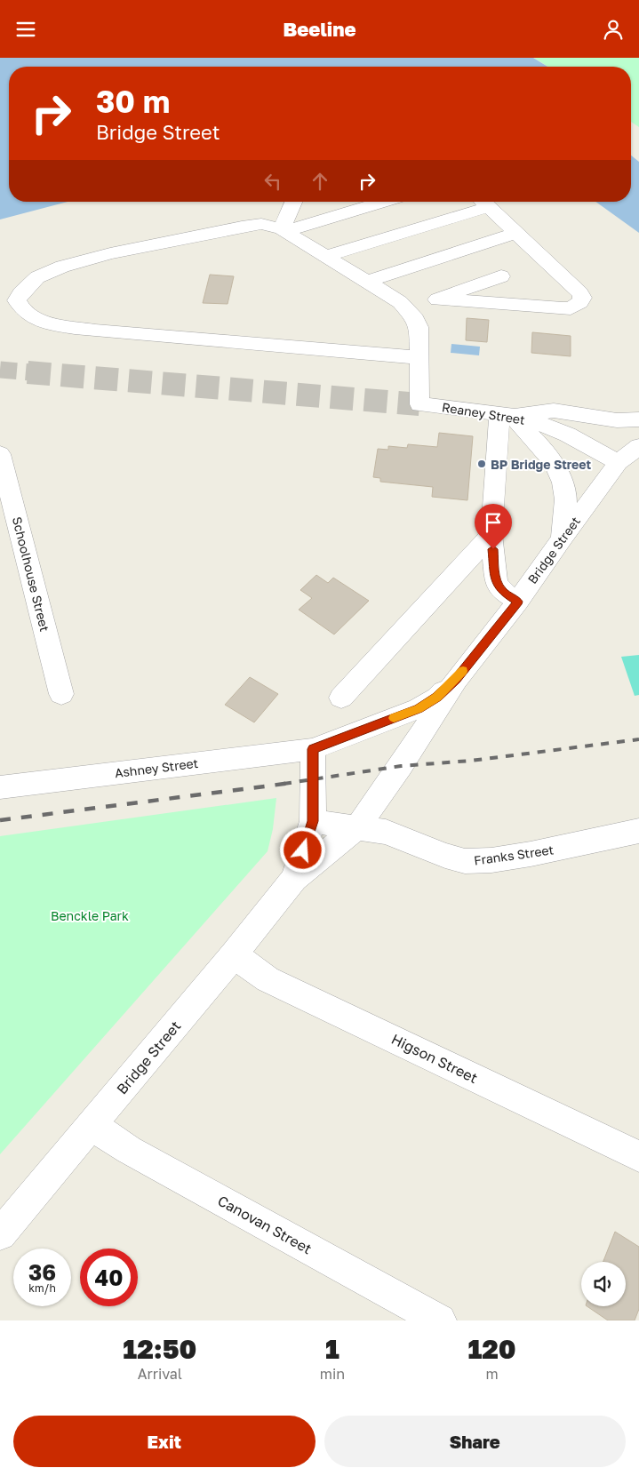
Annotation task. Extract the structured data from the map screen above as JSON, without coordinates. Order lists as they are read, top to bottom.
{
  "streets": {
    "street": [
      "Reaney Street",
      "Bridge Street",
      "Schoolhouse Street",
      "Ashney Street",
      "Franks Street",
      "Higson Street",
      "Canovan Street"
    ]
  },
  "crossings": [
    ["Reaney Street", "Bridge Street"],
    ["Bridge Street", "Ashney Street"],
    ["Bridge Street", "Franks Street"],
    ["Bridge Street", "Higson Street"],
    ["Bridge Street", "Canovan Street"]
  ],
  "parks": ["Benckle Park"],
  "places": ["BP Bridge Street"],
  "page": {
    "header": "Beeline",
    "turn": ["30 m", "Bridge Street"],
    "speed": "36 km/h",
    "limit": "40",
    "eta": [
      "12:50",
      "Arrival",
      "1",
      "min",
      "120",
      "m"
    ],
    "buttons": ["Exit", "Share"]
  }
}
